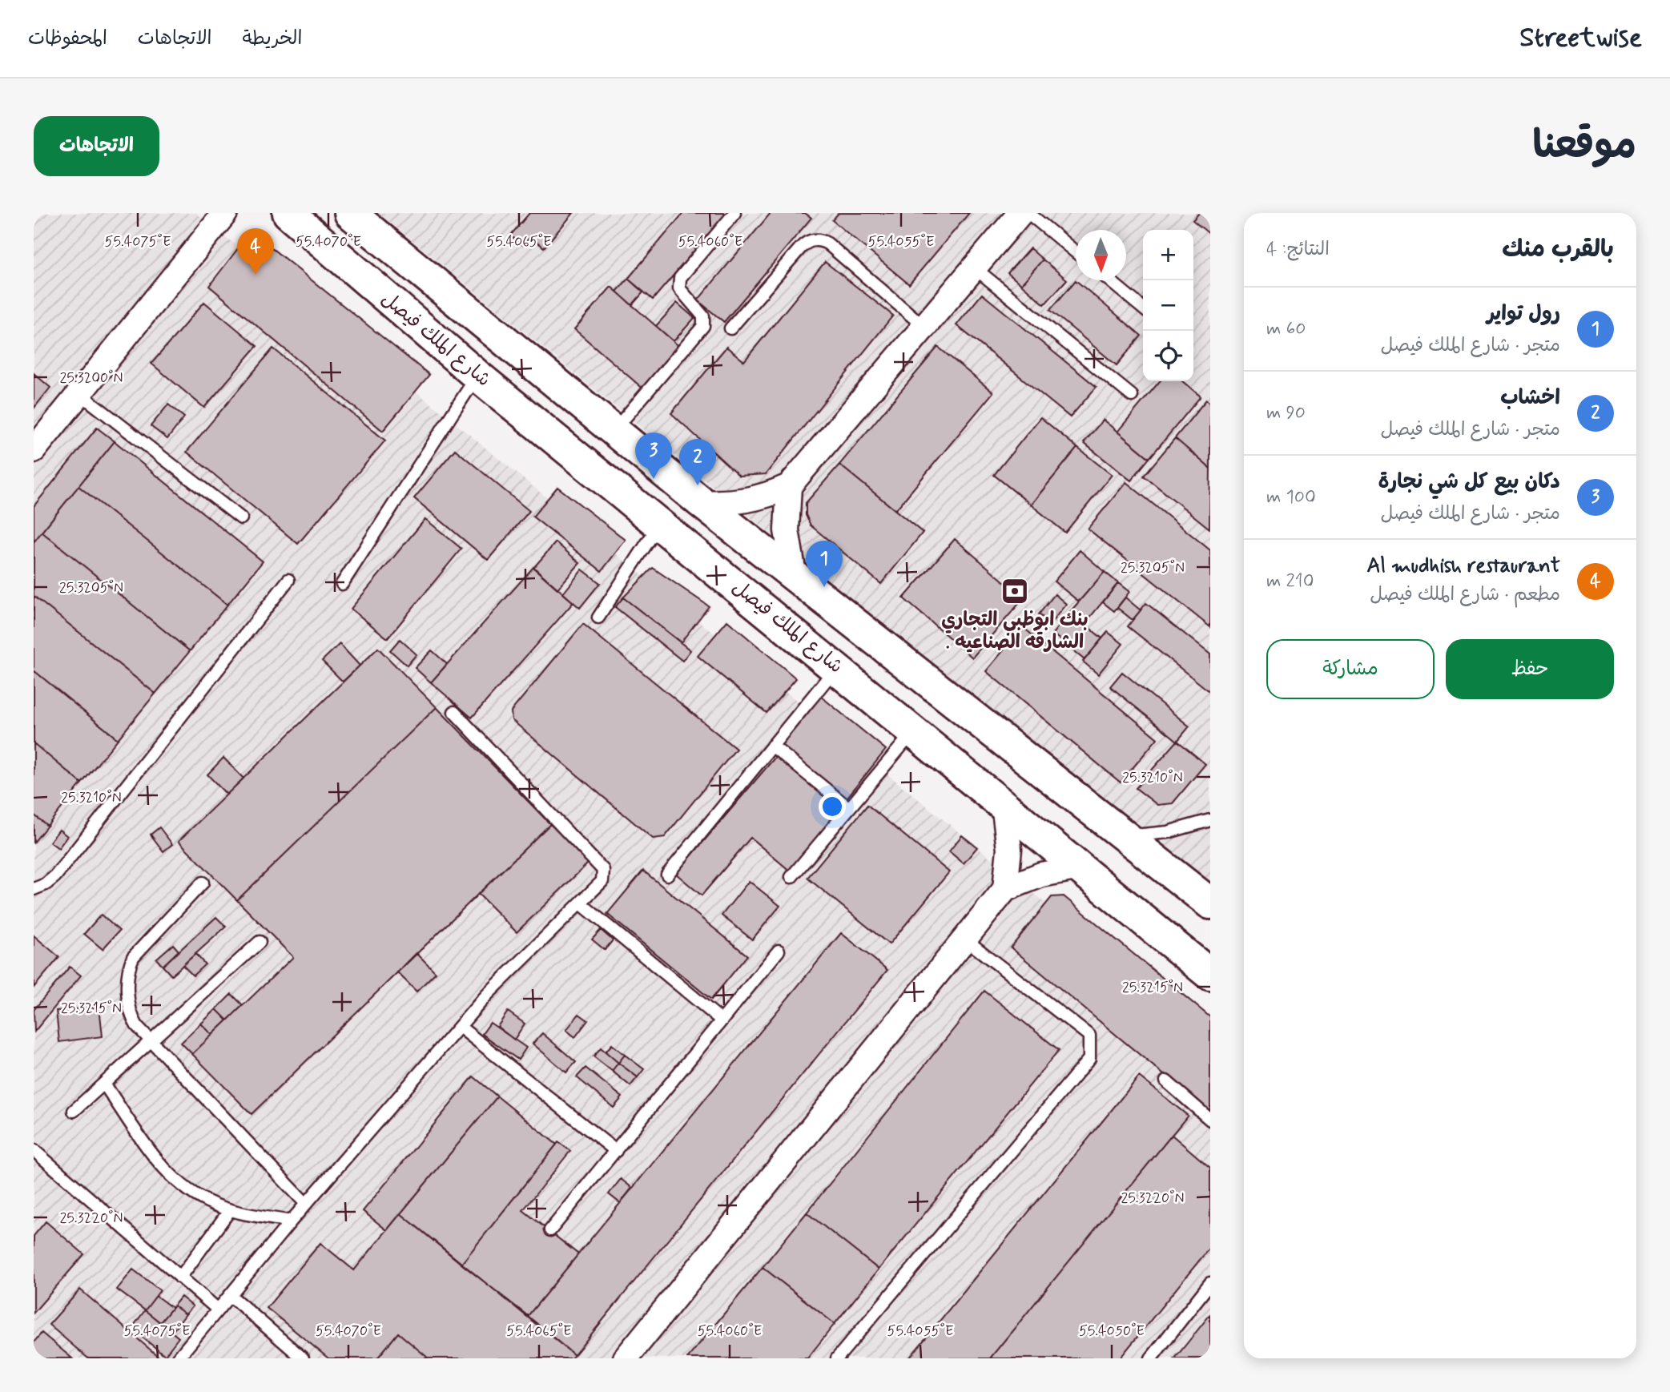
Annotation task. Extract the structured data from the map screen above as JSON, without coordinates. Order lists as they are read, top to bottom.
{
  "streets": {
    "main road": ["شارع الملك فيصل"]
  },
  "places": {
    "bank": ["بنك ابوظبي التجاري . الشارقه الصناعيه"]
  },
  "north": "bottom",
  "page": {
    "header": "Streetwise",
    "nav": ["الخريطة", "الاتجاهات", "المحفوظات"],
    "title": "موقعنا",
    "buttons": [
      "الاتجاهات",
      ["حفظ", "مشاركة"]
    ],
    "heading": ["بالقرب منك", "النتائج: 4"],
    "pins": [
      "4",
      "3",
      "2",
      "1"
    ],
    "map_buttons": ["+", "−"],
    "list": [
      {
        "mark": "1",
        "name": "رول تواير",
        "note": "متجر · شارع الملك فيصل",
        "value": "60 m"
      },
      {
        "mark": "2",
        "name": "اخشاب",
        "note": "متجر · شارع الملك فيصل",
        "value": "90 m"
      },
      {
        "mark": "3",
        "name": "دكان بيع كل شي نجارة",
        "note": "متجر · شارع الملك فيصل",
        "value": "100 m"
      },
      {
        "mark": "4",
        "name": "Al mudhish restaurant",
        "note": "مطعم · شارع الملك فيصل",
        "value": "210 m"
      }
    ]
  },
  "coordinates": [
    "55.4075°E",
    "55.4070°E",
    "55.4065°E",
    "55.4060°E",
    "55.4055°E",
    "25.3200°N",
    "25.3205°N",
    "25.3210°N",
    "25.3215°N",
    "25.3220°N",
    "55.4050°E"
  ]
}
